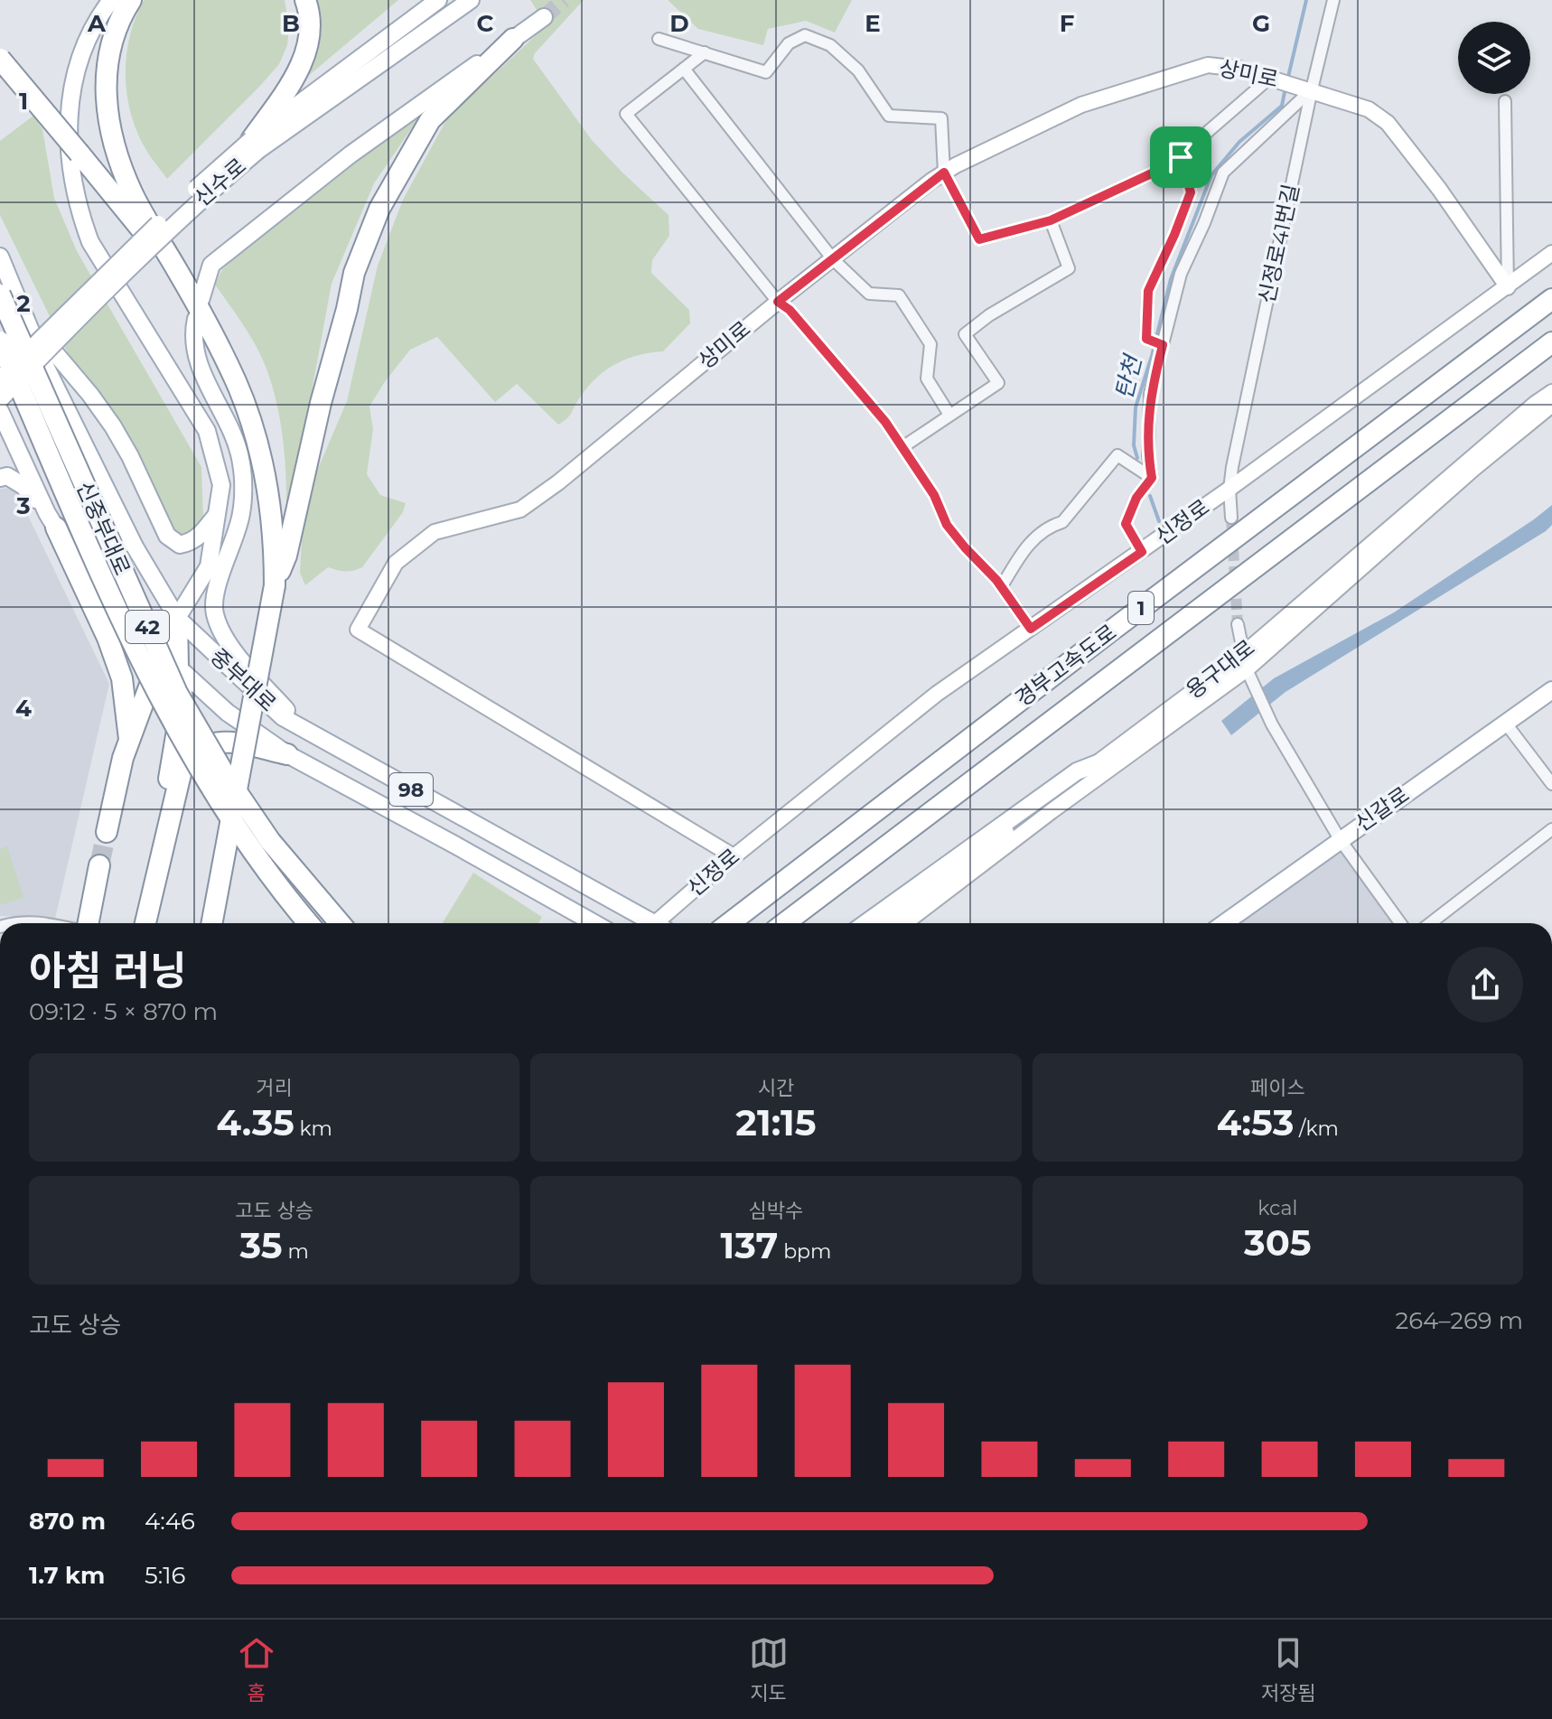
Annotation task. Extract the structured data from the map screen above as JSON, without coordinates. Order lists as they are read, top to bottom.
{
  "streets": {
    "highway": [
      "신중부대로",
      "1",
      "42",
      "경부고속도로"
    ],
    "main road": [
      "신수로",
      "중부대로",
      "98",
      "신갈로"
    ],
    "street": [
      "상미로",
      "신정로41번길",
      "신정로",
      "용구대로"
    ]
  },
  "crossings": [
    ["상미로", "신정로41번길"],
    ["상미로", "신정로"],
    ["신정로41번길", "신정로"]
  ],
  "water": ["탄천"],
  "page": {
    "heading": ["아침 러닝", "09:12 · 5 × 870 m"],
    "stats": [
      ["거리", "4.35 km"],
      ["시간", "21:15"],
      ["페이스", "4:53 /km"],
      ["고도 상승", "35 m"],
      ["심박수", "137 bpm"],
      ["kcal", "305"]
    ],
    "chart": ["고도 상승", "264–269 m"],
    "list": [
      {
        "name": "870 m",
        "note": "4:46"
      },
      {
        "name": "1.7 km",
        "note": "5:16"
      }
    ],
    "tabs": ["홈", "지도", "저장됨"]
  },
  "grid": {
    "columns": [
      "A",
      "B",
      "C",
      "D",
      "E",
      "F",
      "G"
    ],
    "rows": [
      "1",
      "2",
      "3",
      "4"
    ]
  }
}
